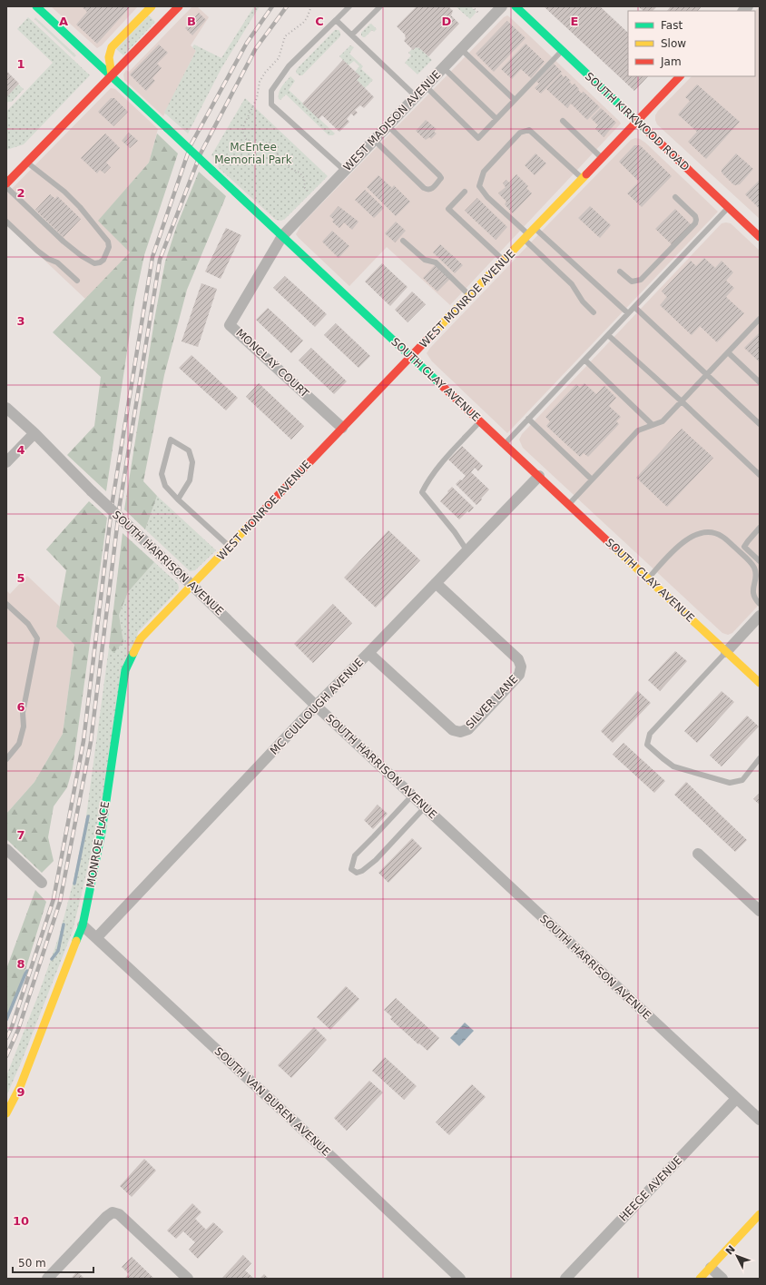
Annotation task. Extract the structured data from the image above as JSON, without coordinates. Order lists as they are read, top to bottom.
{
  "streets": {
    "street": [
      "WEST MADISON AVENUE",
      "SOUTH KIRKWOOD ROAD",
      "WEST MONROE AVENUE",
      "MONCLAY COURT",
      "SOUTH CLAY AVENUE",
      "SOUTH HARRISON AVENUE",
      "SILVER LANE",
      "MC CULLOUGH AVENUE",
      "MONROE PLACE",
      "SOUTH VAN BUREN AVENUE",
      "HEEGE AVENUE"
    ]
  },
  "crossings": [
    ["WEST MADISON AVENUE", "MONCLAY COURT"],
    ["WEST MADISON AVENUE", "SOUTH CLAY AVENUE"],
    ["SOUTH KIRKWOOD ROAD", "WEST MONROE AVENUE"],
    ["WEST MONROE AVENUE", "MONCLAY COURT"],
    ["WEST MONROE AVENUE", "SOUTH CLAY AVENUE"],
    ["WEST MONROE AVENUE", "SOUTH HARRISON AVENUE"],
    ["WEST MONROE AVENUE", "MONROE PLACE"],
    ["MONCLAY COURT", "SOUTH CLAY AVENUE"],
    ["SOUTH CLAY AVENUE", "MC CULLOUGH AVENUE"],
    ["SOUTH HARRISON AVENUE", "MC CULLOUGH AVENUE"],
    ["SOUTH HARRISON AVENUE", "MONROE PLACE"],
    ["SOUTH HARRISON AVENUE", "HEEGE AVENUE"],
    ["SILVER LANE", "MC CULLOUGH AVENUE"],
    ["MC CULLOUGH AVENUE", "SOUTH VAN BUREN AVENUE"],
    ["MONROE PLACE", "SOUTH VAN BUREN AVENUE"]
  ],
  "parks": ["McEntee Memorial Park"],
  "legend": ["Fast", "Slow", "Jam"],
  "scale_bar": "50 m",
  "north": "top left",
  "grid": {
    "columns": [
      "A",
      "B",
      "C",
      "D",
      "E"
    ],
    "rows": [
      "1",
      "2",
      "3",
      "4",
      "5",
      "6",
      "7",
      "8",
      "9",
      "10"
    ]
  }
}
